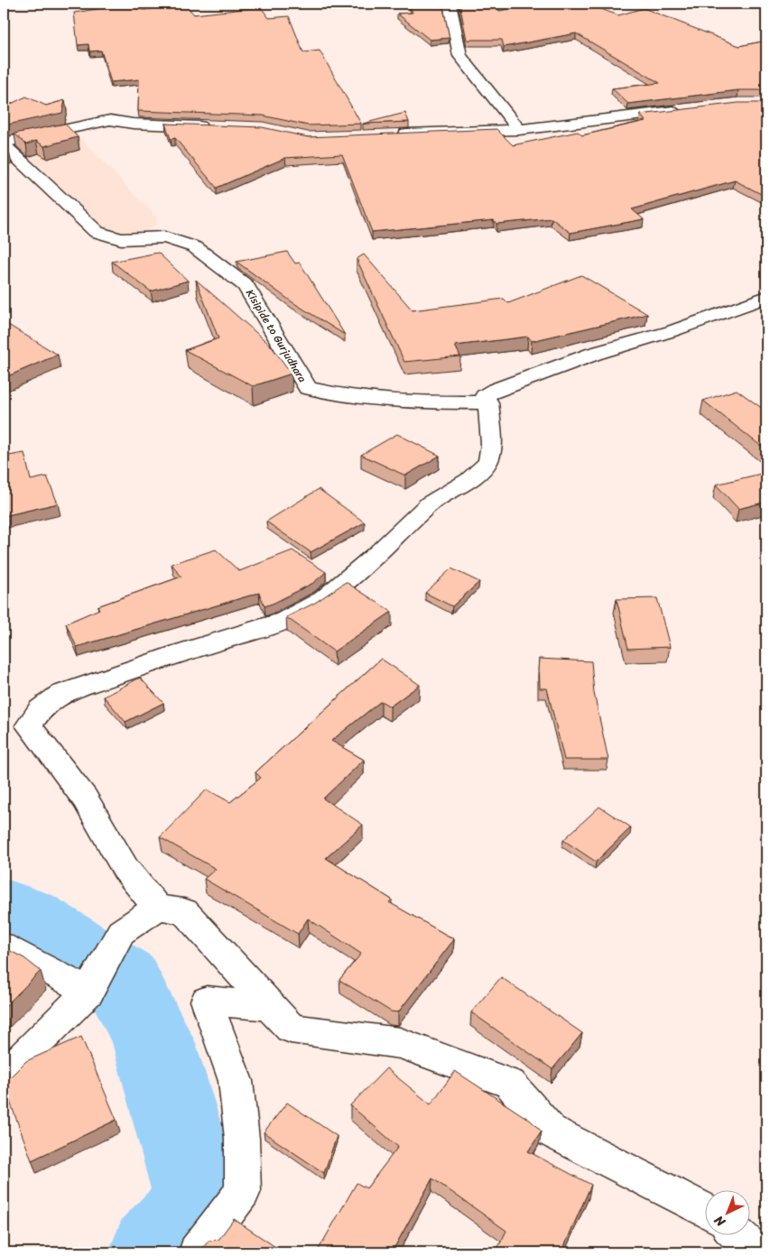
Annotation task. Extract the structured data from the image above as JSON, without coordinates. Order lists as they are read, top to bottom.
{
  "streets": {
    "street": ["Kisipide to Gurjudhara"]
  },
  "north": "bottom left"
}
